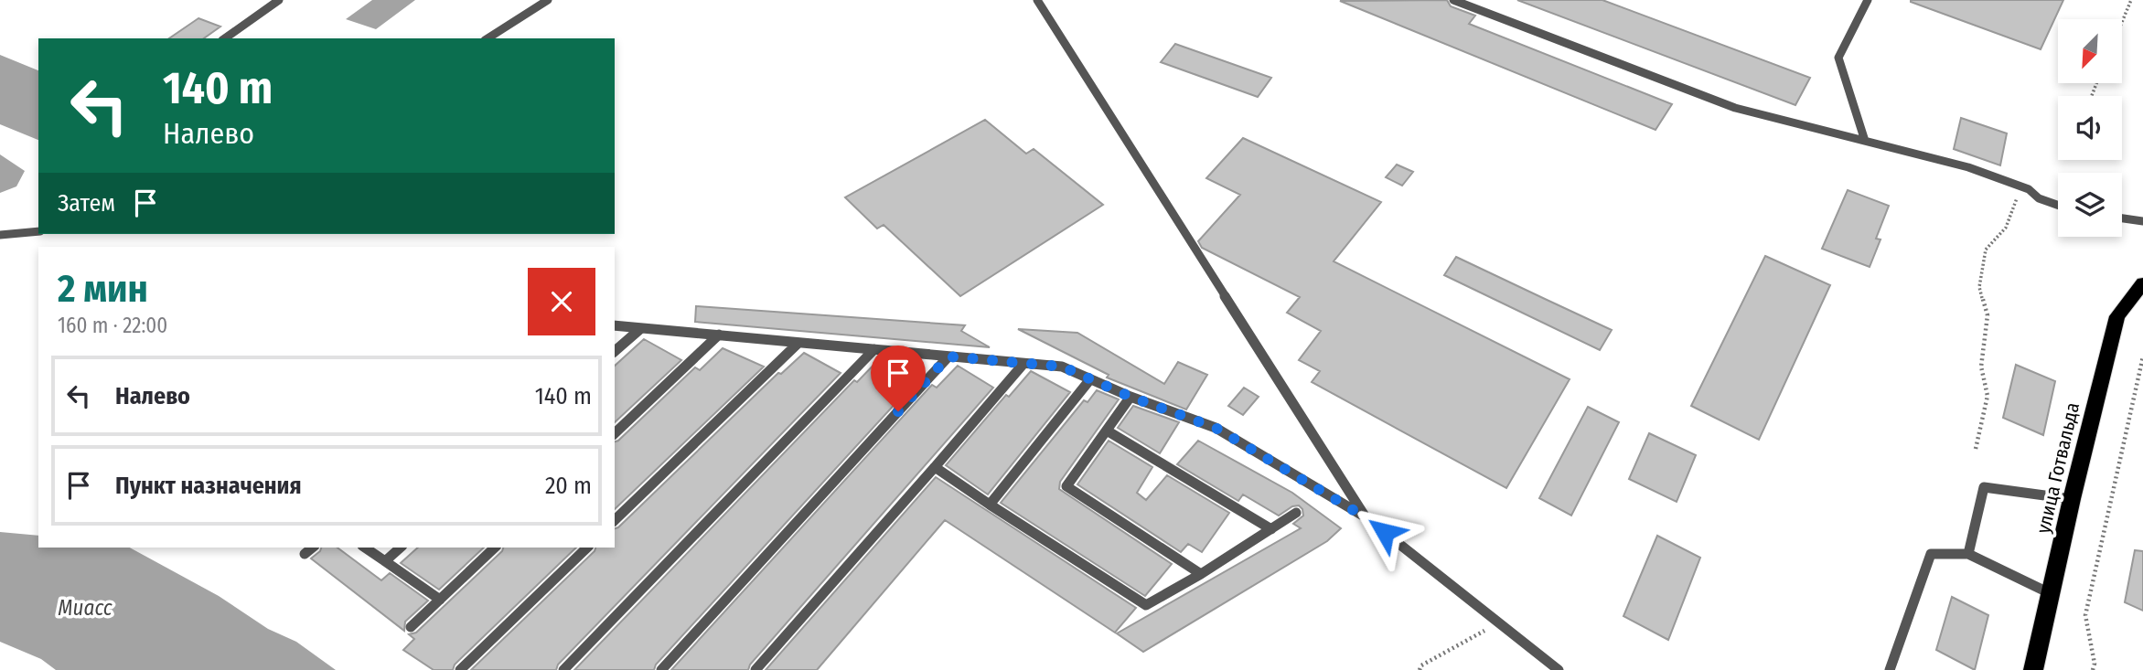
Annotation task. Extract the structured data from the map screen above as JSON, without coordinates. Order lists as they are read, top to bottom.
{
  "streets": {
    "main road": ["улица Готвальда"]
  },
  "water": ["Миасс"],
  "north": "bottom left",
  "page": {
    "turn": ["140 m", "Налево"],
    "then": "Затем",
    "heading": ["2 мин", "160 m · 22:00"],
    "list": [
      {
        "name": "Налево",
        "value": "140 m"
      },
      {
        "name": "Пункт назначения",
        "value": "20 m"
      }
    ]
  }
}
